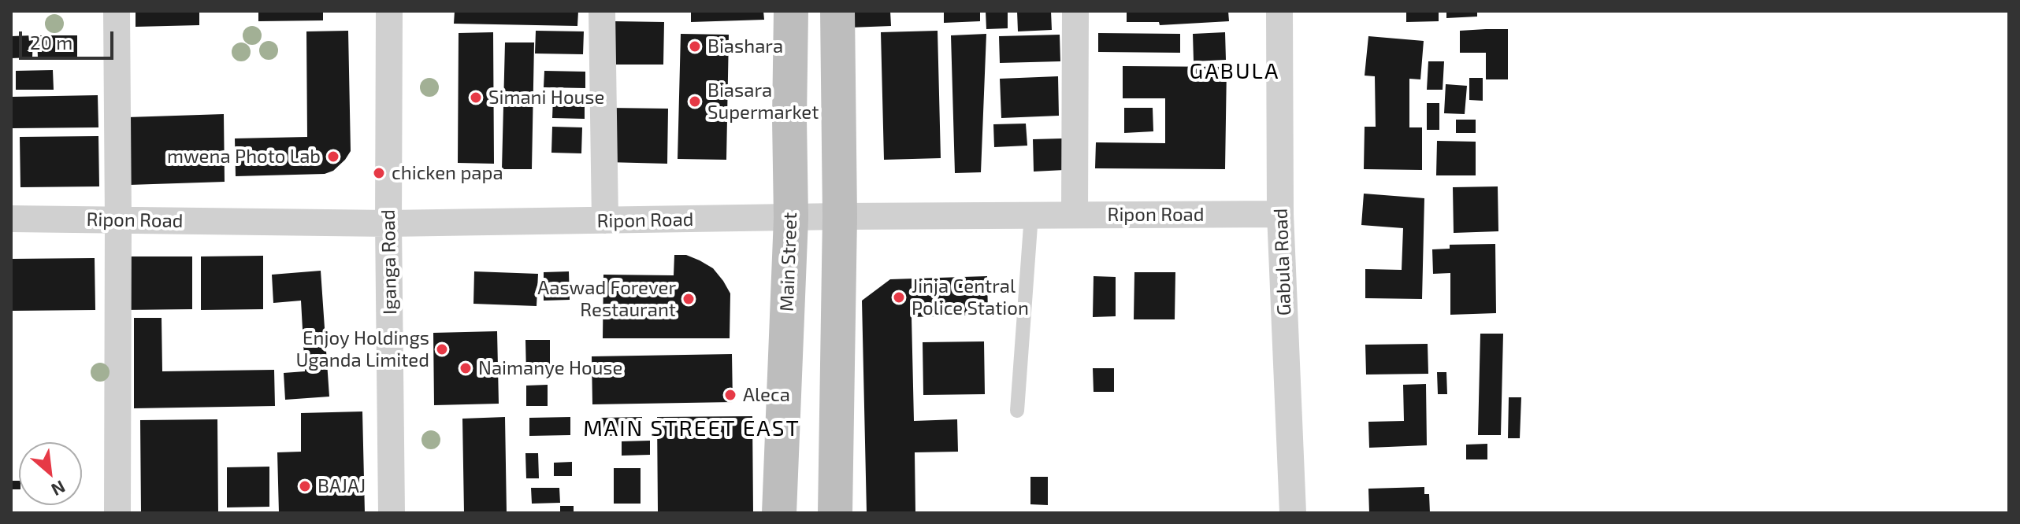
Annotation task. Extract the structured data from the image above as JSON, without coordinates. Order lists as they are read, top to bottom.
{
  "streets": {
    "street": [
      "Ripon Road",
      "Iganga Road",
      "Main Street",
      "Gabula Road"
    ]
  },
  "crossings": [
    ["Ripon Road", "Iganga Road"],
    ["Ripon Road", "Main Street"],
    ["Ripon Road", "Gabula Road"]
  ],
  "districts": ["GABULA", "MAIN STREET EAST"],
  "places": [
    "Biashara",
    "Simani House",
    "Biasara Supermarket",
    "mwena Photo Lab",
    "chicken papa",
    "Jinja Central Police Station",
    "Aaswad Forever Restaurant",
    "Enjoy Holdings Uganda Limited",
    "Naimanye House",
    "Aleca",
    "BAJAJ"
  ],
  "scale_bar": "20 m",
  "north": "bottom right"
}
